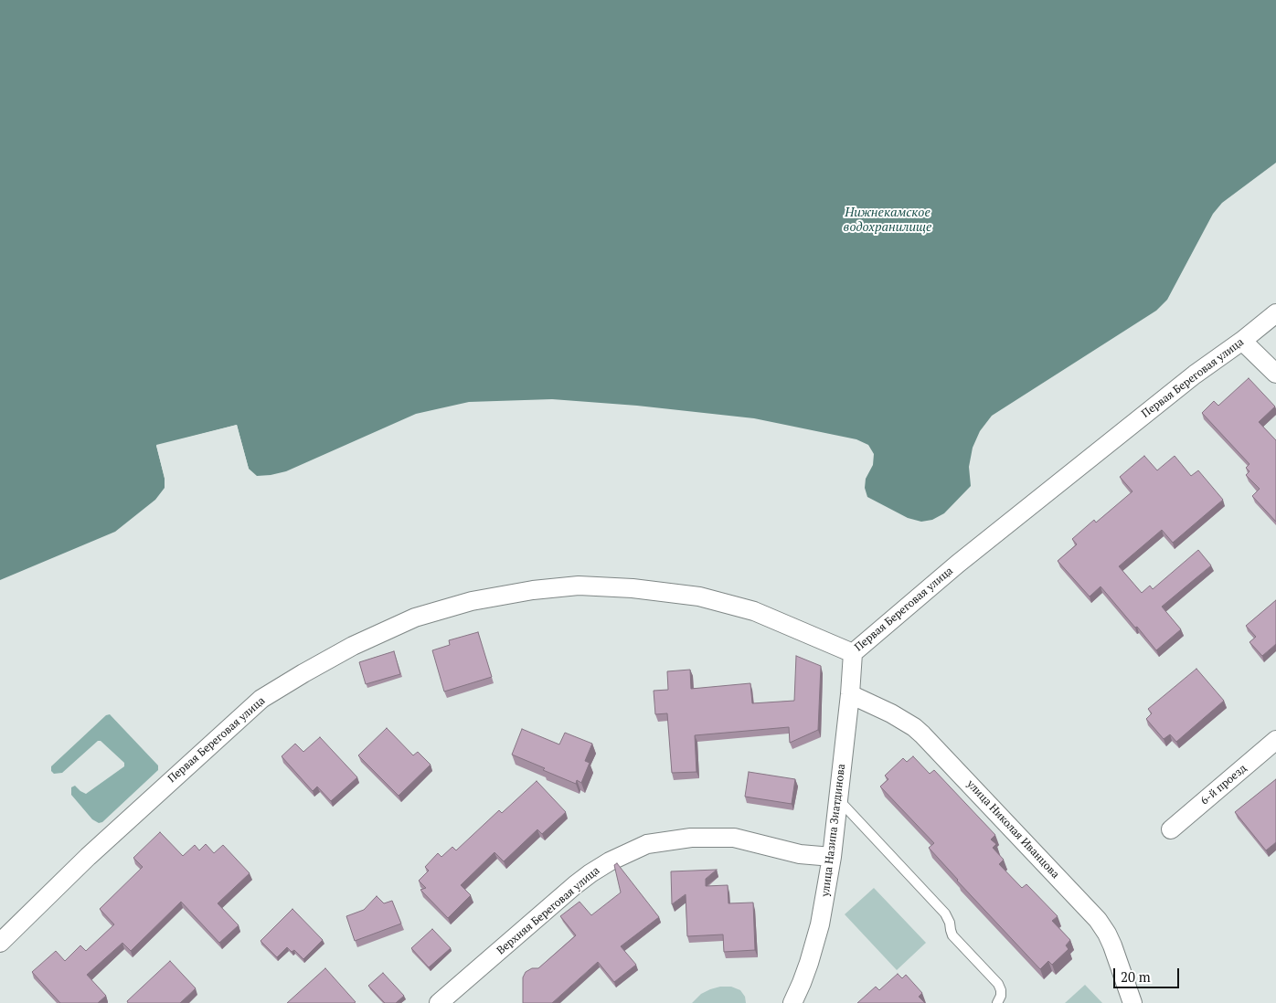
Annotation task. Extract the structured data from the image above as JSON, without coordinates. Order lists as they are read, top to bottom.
{
  "streets": {
    "street": [
      "Первая Береговая улица",
      "6-й проезд",
      "улица Николая Иванцова",
      "улица Назипа Зиатдинова",
      "Верхняя Береговая улица"
    ]
  },
  "crossings": [
    ["Первая Береговая улица", "улица Назипа Зиатдинова"],
    ["улица Николая Иванцова", "улица Назипа Зиатдинова"],
    ["улица Назипа Зиатдинова", "Верхняя Береговая улица"]
  ],
  "water": ["Нижнекамское водохранилище"],
  "scale_bar": "20 m"
}
